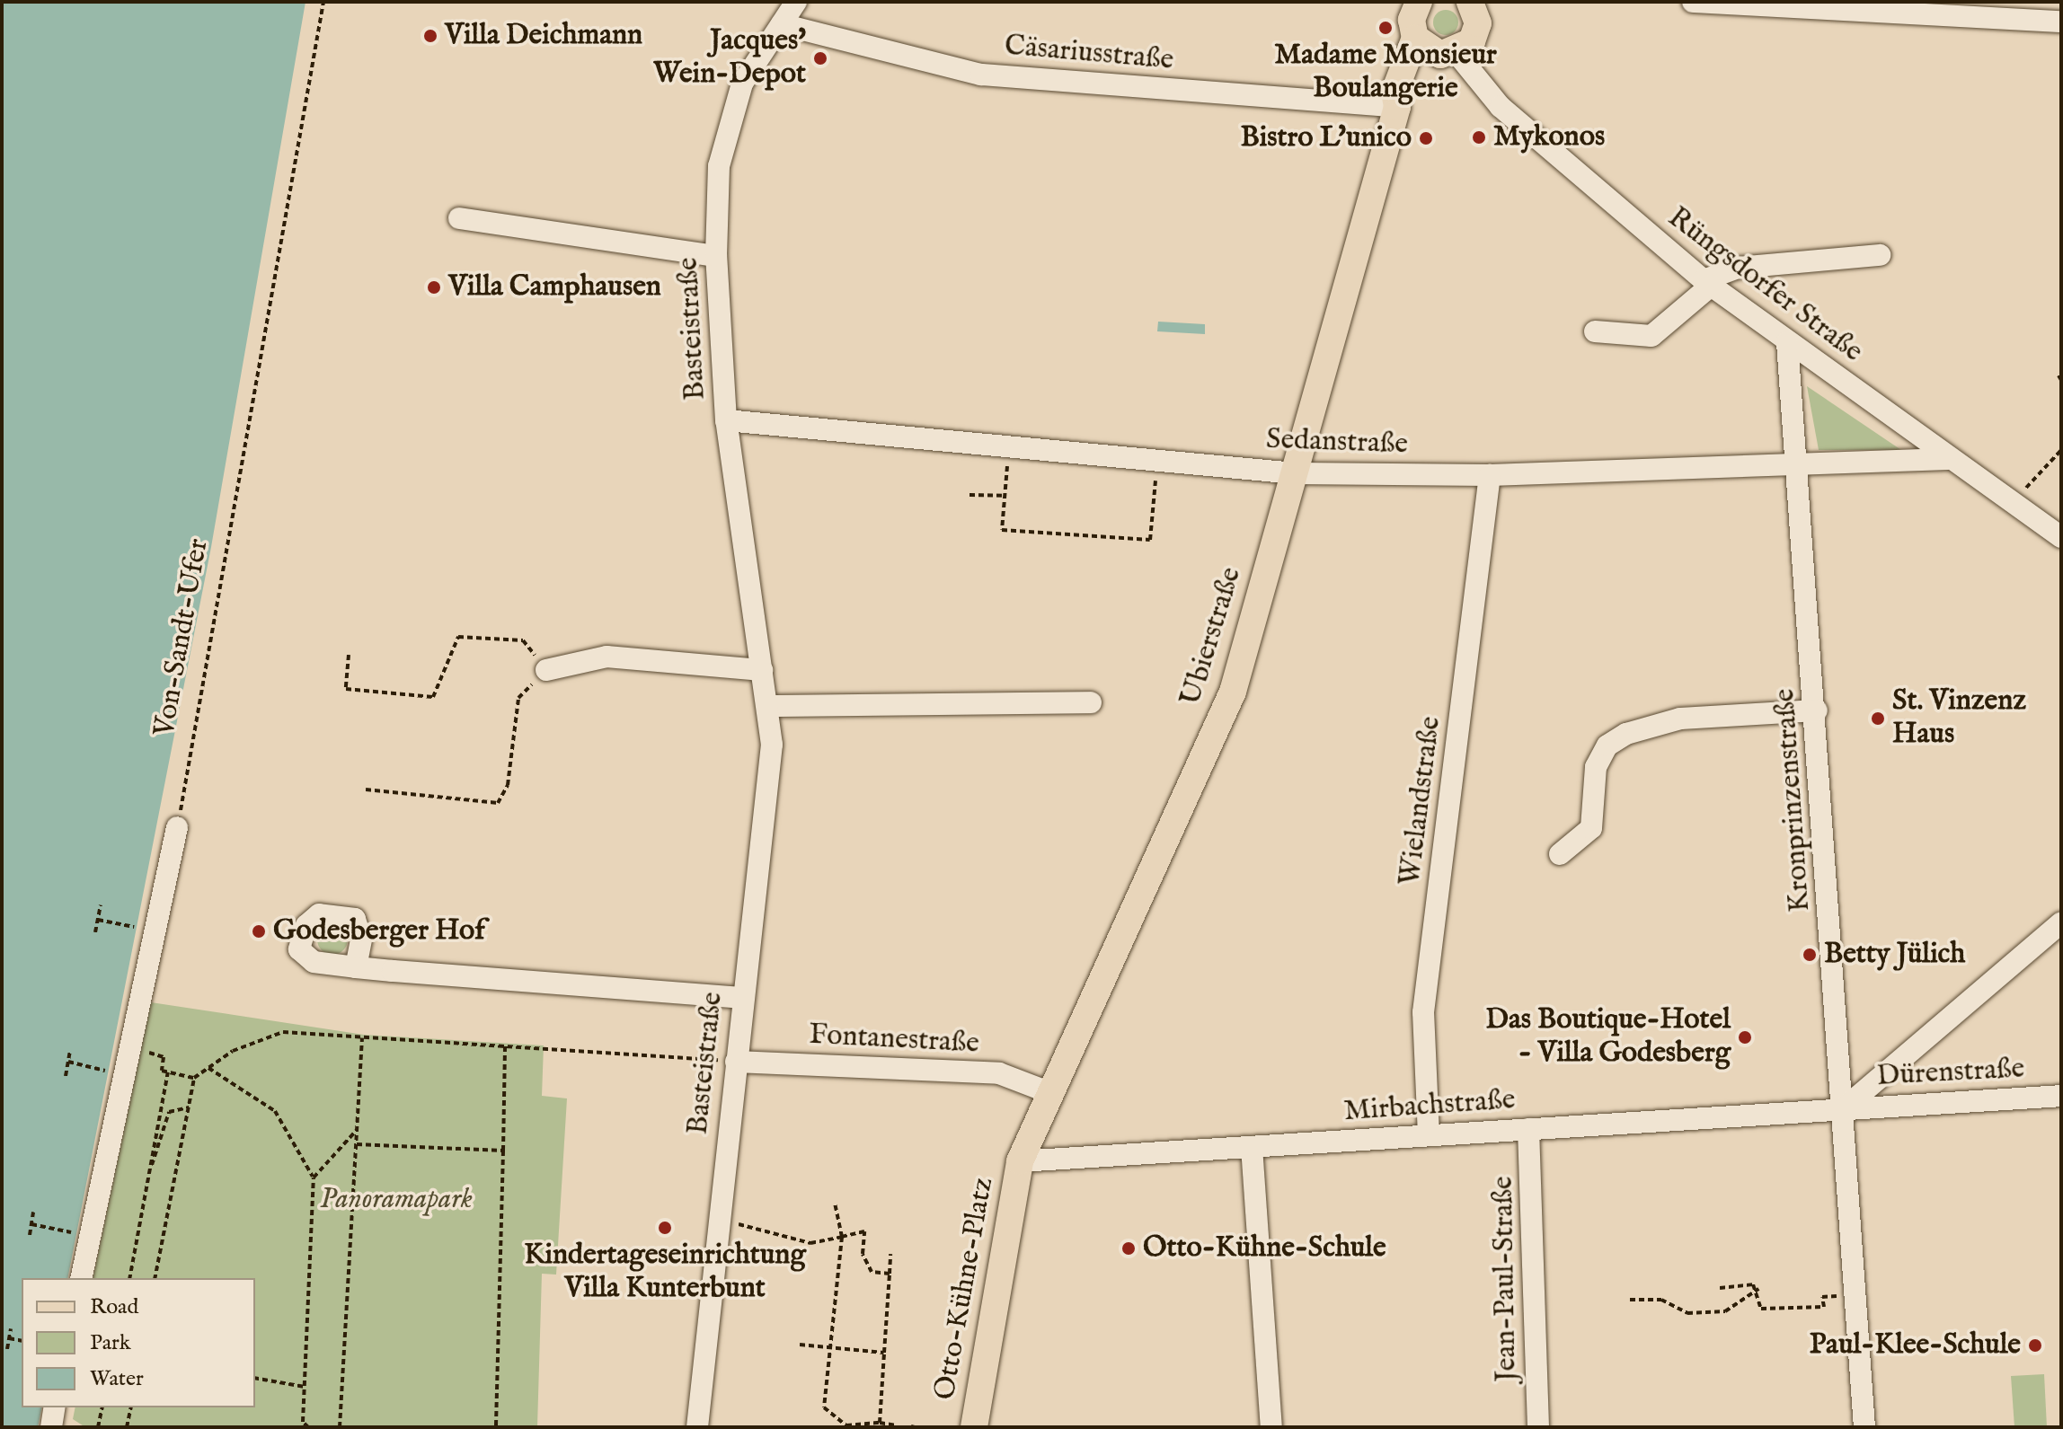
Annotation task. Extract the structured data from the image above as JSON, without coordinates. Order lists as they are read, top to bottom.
{
  "streets": {
    "main road": ["Ubierstraße", "Otto-Kühne-Platz"],
    "street": [
      "Cäsariusstraße",
      "Rüngsdorfer Straße",
      "Basteistraße",
      "Sedanstraße",
      "Kronprinzenstraße",
      "Wielandstraße",
      "Fontanestraße",
      "Dürenstraße",
      "Mirbachstraße",
      "Jean-Paul-Straße"
    ],
    "path": ["Von-Sandt-Ufer"]
  },
  "crossings": [
    ["Cäsariusstraße", "Basteistraße"],
    ["Cäsariusstraße", "Ubierstraße"],
    ["Rüngsdorfer Straße", "Sedanstraße"],
    ["Rüngsdorfer Straße", "Ubierstraße"],
    ["Rüngsdorfer Straße", "Kronprinzenstraße"],
    ["Basteistraße", "Sedanstraße"],
    ["Basteistraße", "Fontanestraße"],
    ["Sedanstraße", "Ubierstraße"],
    ["Sedanstraße", "Kronprinzenstraße"],
    ["Sedanstraße", "Wielandstraße"],
    ["Ubierstraße", "Fontanestraße"],
    ["Ubierstraße", "Mirbachstraße"],
    ["Ubierstraße", "Otto-Kühne-Platz"],
    ["Kronprinzenstraße", "Dürenstraße"],
    ["Kronprinzenstraße", "Mirbachstraße"],
    ["Wielandstraße", "Mirbachstraße"],
    ["Dürenstraße", "Mirbachstraße"],
    ["Mirbachstraße", "Jean-Paul-Straße"],
    ["Mirbachstraße", "Otto-Kühne-Platz"]
  ],
  "parks": ["Panoramapark"],
  "places": [
    "Madame Monsieur Boulangerie",
    "Villa Deichmann",
    "Jacques' Wein-Depot",
    "Mykonos",
    "Bistro L'unico",
    "Villa Camphausen",
    "St. Vinzenz Haus",
    "Godesberger Hof",
    "Betty Jülich",
    "Das Boutique-Hotel - Villa Godesberg",
    "Kindertageseinrichtung Villa Kunterbunt",
    "Otto-Kühne-Schule",
    "Paul-Klee-Schule"
  ],
  "legend": ["Road", "Park", "Water"]
}
